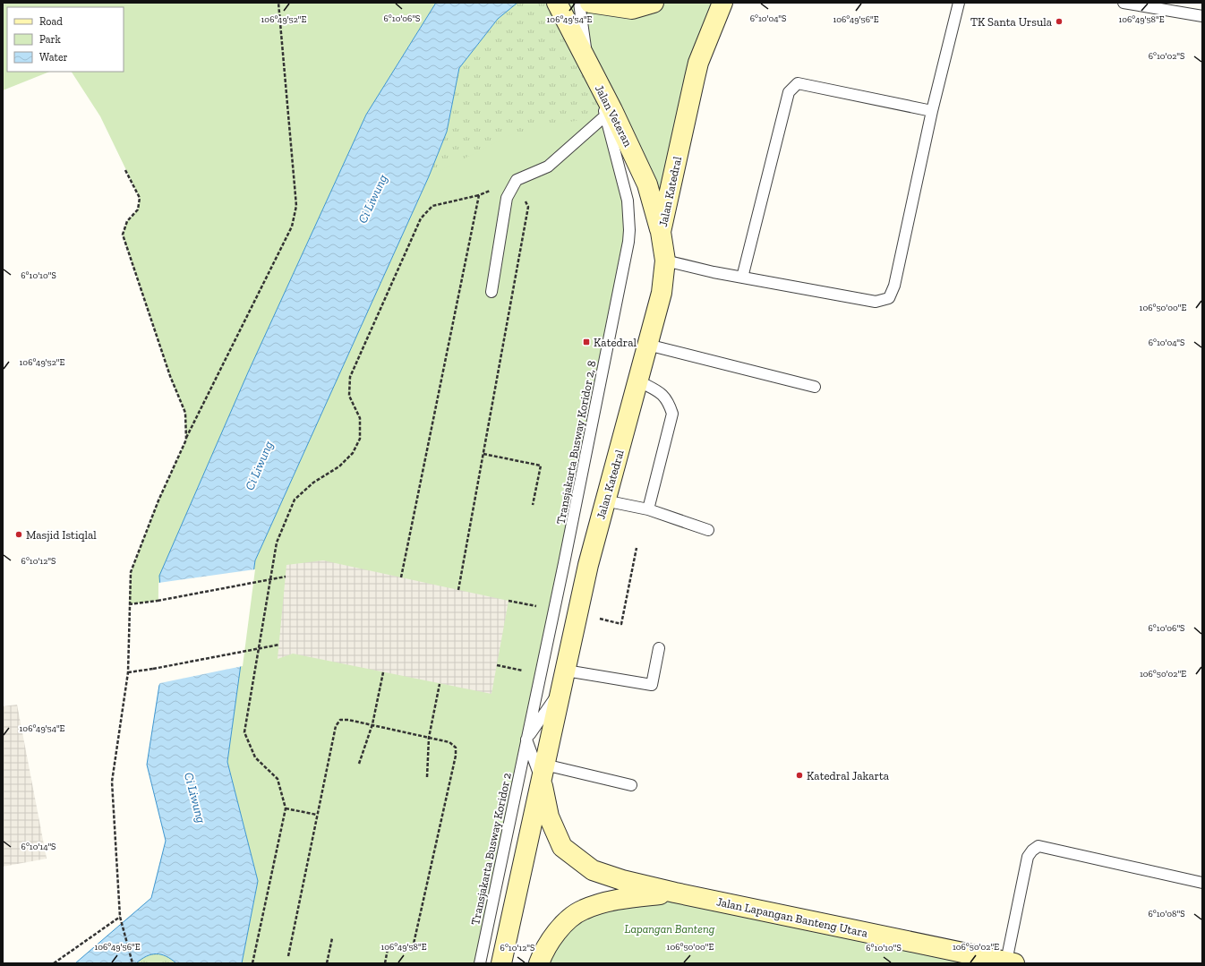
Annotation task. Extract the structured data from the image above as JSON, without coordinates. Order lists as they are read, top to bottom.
{
  "streets": {
    "main road": ["Jalan Veteran", "Jalan Katedral", "Jalan Lapangan Banteng Utara"],
    "lane": ["Transjakarta Busway Koridor 2, 8", "Transjakarta Busway Koridor 2"]
  },
  "crossings": [
    ["Jalan Veteran", "Jalan Katedral"],
    ["Jalan Veteran", "Transjakarta Busway Koridor 2, 8"],
    ["Jalan Katedral", "Jalan Lapangan Banteng Utara"],
    ["Transjakarta Busway Koridor 2, 8", "Transjakarta Busway Koridor 2"]
  ],
  "water": ["Ci Liwung"],
  "parks": ["Lapangan Banteng"],
  "places": {
    "other": ["TK Santa Ursula", "Masjid Istiqlal", "Katedral Jakarta"],
    "transit": ["Katedral"]
  },
  "legend": ["Road", "Park", "Water"],
  "coordinates": [
    "6°10'06\"S",
    "6°10'04\"S",
    "106°49'54\"E",
    "106°49'56\"E",
    "106°49'58\"E",
    "106°49'52\"E",
    "6°10'02\"S",
    "6°10'10\"S",
    "106°50'00\"E",
    "6°10'12\"S",
    "106°50'02\"E",
    "6°10'14\"S",
    "6°10'08\"S"
  ]
}
